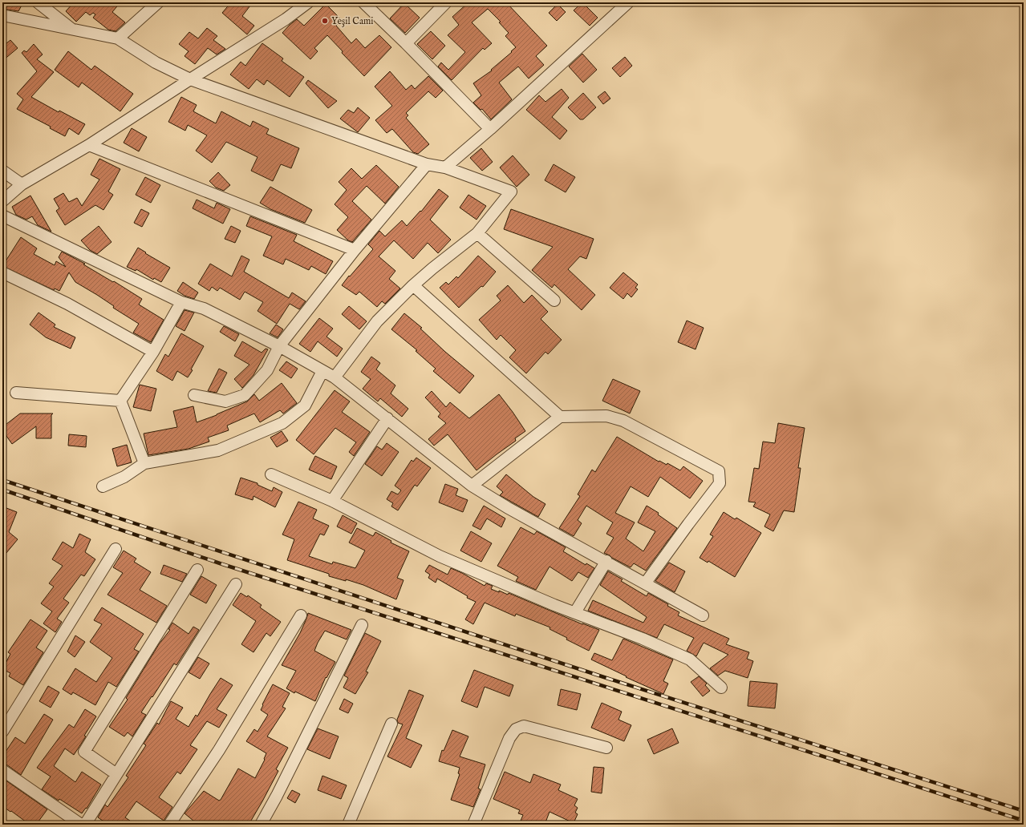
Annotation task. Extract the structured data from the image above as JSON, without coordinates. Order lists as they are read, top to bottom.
{
  "places": ["Yeşil Cami"]
}
